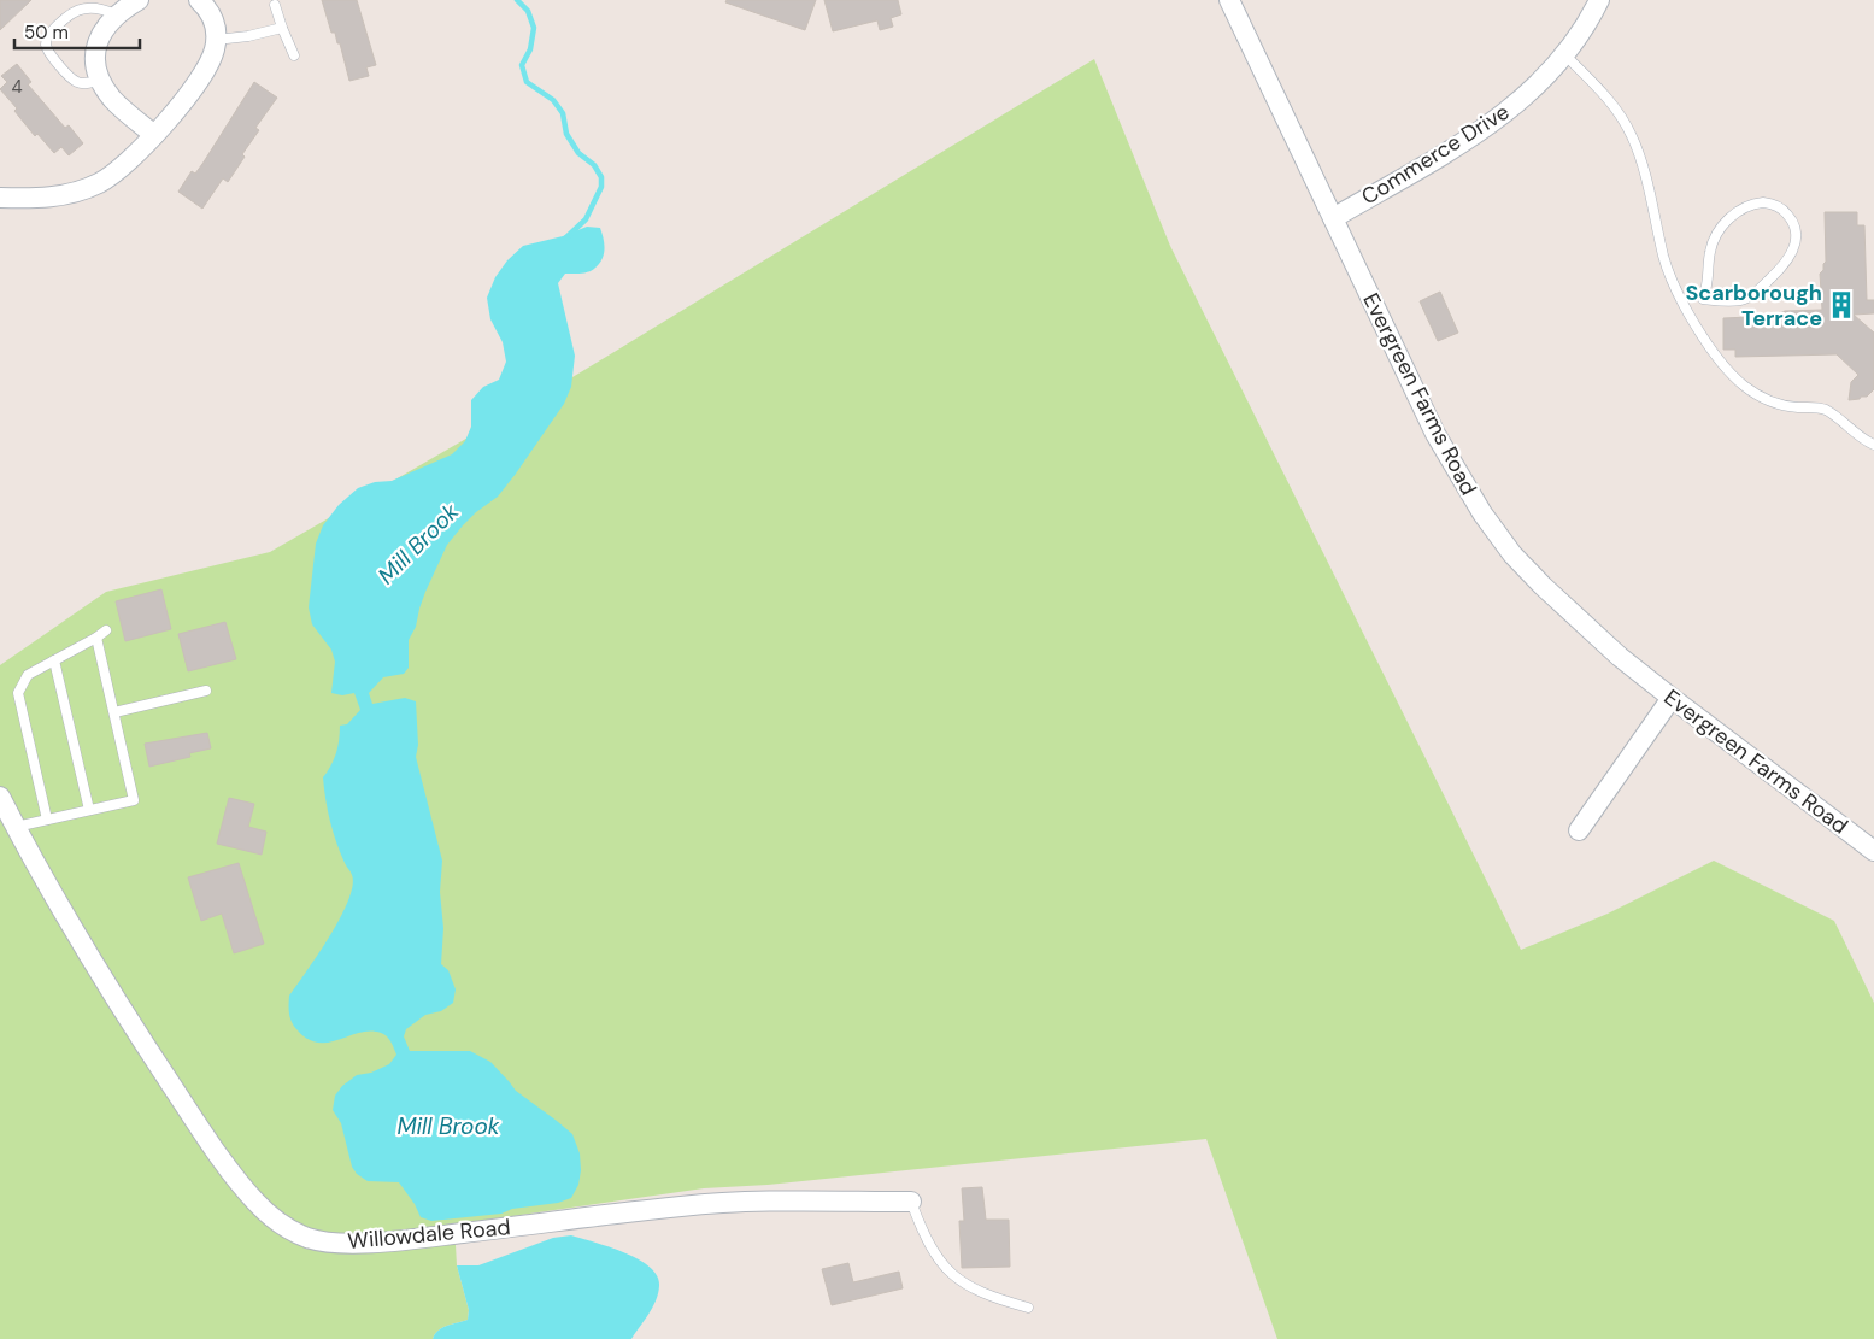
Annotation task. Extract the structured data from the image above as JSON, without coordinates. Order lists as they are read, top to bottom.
{
  "streets": {
    "street": ["Commerce Drive", "Evergreen Farms Road", "Willowdale Road"]
  },
  "crossings": [
    ["Commerce Drive", "Evergreen Farms Road"]
  ],
  "water": ["Mill Brook"],
  "places": {
    "building": ["Scarborough Terrace"]
  },
  "house_numbers": ["4"],
  "scale_bar": "50 m"
}
